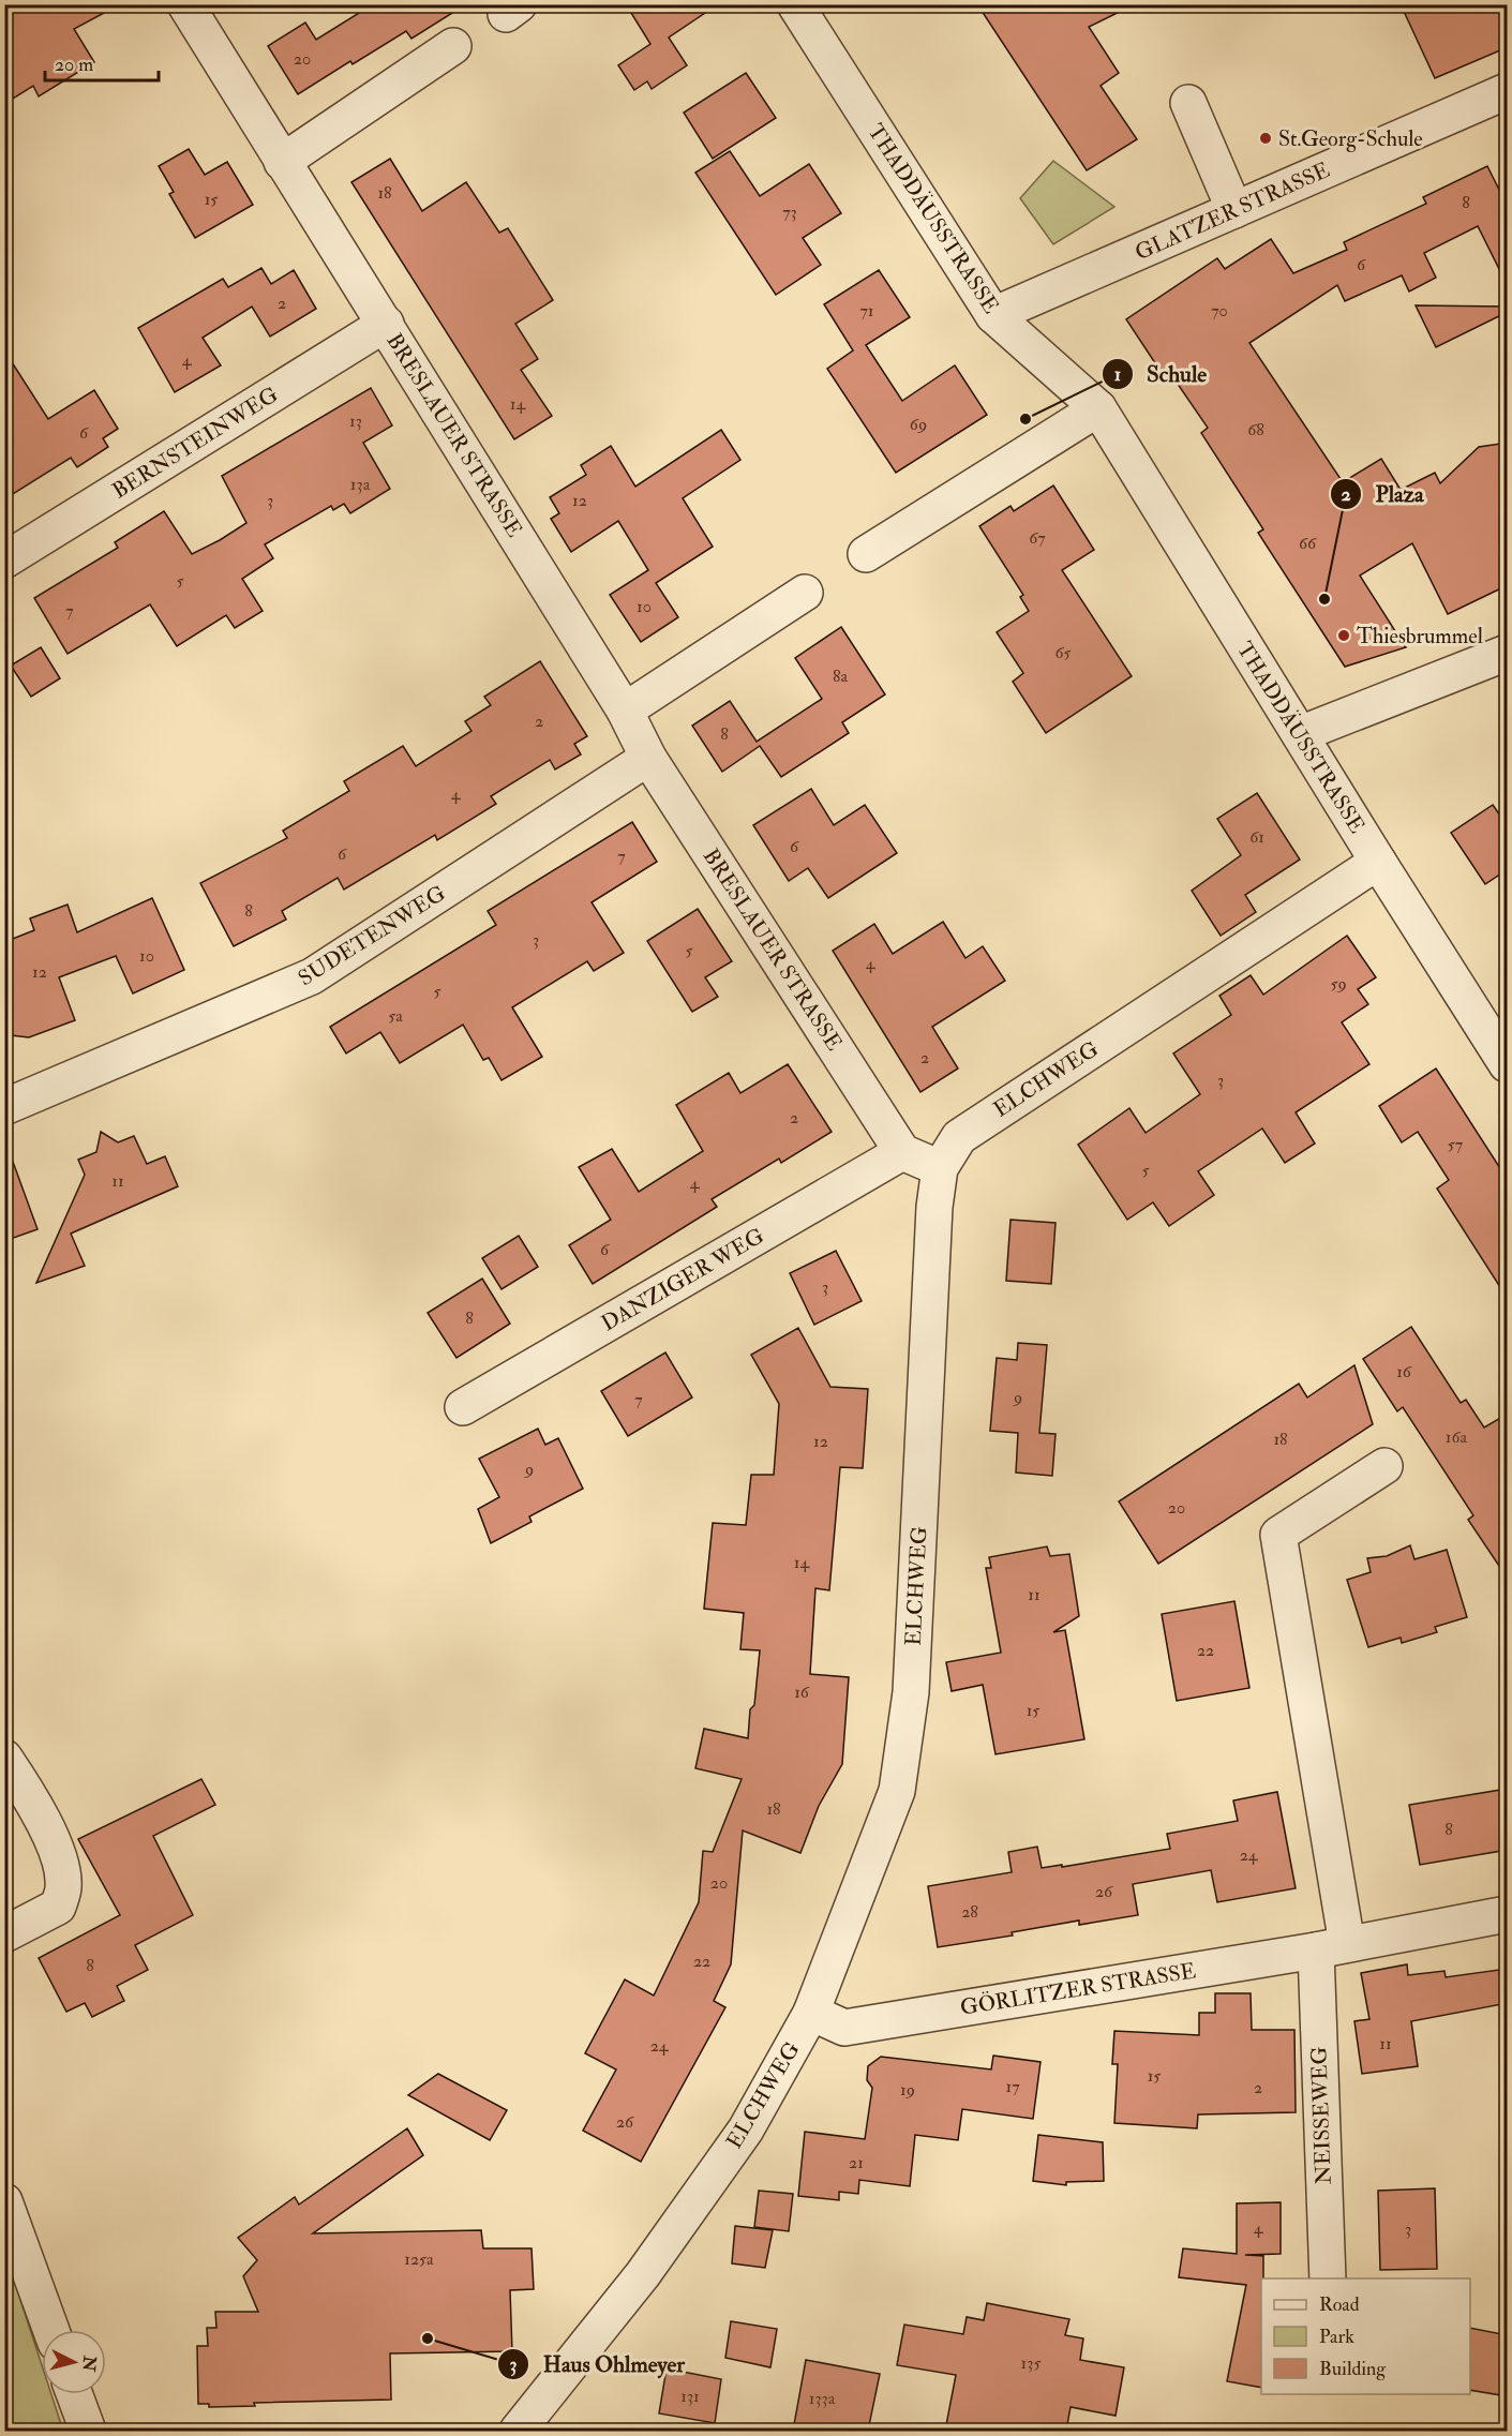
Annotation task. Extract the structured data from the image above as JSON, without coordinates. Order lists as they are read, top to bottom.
{
  "streets": {
    "street": [
      "GLATZER STRASSE",
      "THADDÄUSSTRASSE",
      "BRESLAUER STRASSE",
      "BERNSTEINWEG",
      "SUDETENWEG",
      "ELCHWEG",
      "DANZIGER WEG",
      "GÖRLITZER STRASSE",
      "NEISSEWEG"
    ]
  },
  "crossings": [
    ["GLATZER STRASSE", "THADDÄUSSTRASSE"],
    ["THADDÄUSSTRASSE", "ELCHWEG"],
    ["BRESLAUER STRASSE", "BERNSTEINWEG"],
    ["BRESLAUER STRASSE", "SUDETENWEG"],
    ["BRESLAUER STRASSE", "DANZIGER WEG"],
    ["ELCHWEG", "GÖRLITZER STRASSE"],
    ["GÖRLITZER STRASSE", "NEISSEWEG"]
  ],
  "places": [
    "St.Georg-Schule",
    "Schule",
    "Plaza",
    "Thiesbrummel",
    "Haus Ohlmeyer"
  ],
  "house_numbers": [
    "20",
    "18",
    "15",
    "8",
    "73",
    "6",
    "2",
    "71",
    "70",
    "4",
    "14",
    "13",
    "69",
    "68",
    "6",
    "13a",
    "3",
    "12",
    "67",
    "66",
    "5",
    "10",
    "7",
    "65",
    "8a",
    "2",
    "8",
    "4",
    "61",
    "6",
    "6",
    "7",
    "8",
    "3",
    "5",
    "10",
    "4",
    "12",
    "59",
    "5",
    "5a",
    "2",
    "3",
    "2",
    "57",
    "5",
    "11",
    "4",
    "6",
    "3",
    "8",
    "16",
    "9",
    "7",
    "16a",
    "18",
    "12",
    "9",
    "20",
    "14",
    "11",
    "22",
    "16",
    "15",
    "18",
    "8",
    "24",
    "20",
    "26",
    "28",
    "22",
    "8",
    "11",
    "24",
    "15",
    "17",
    "2",
    "19",
    "26",
    "21",
    "4",
    "3",
    "125a",
    "135",
    "131",
    "133a"
  ],
  "legend": ["Road", "Park", "Building"],
  "scale_bar": "20 m",
  "north": "right"
}
